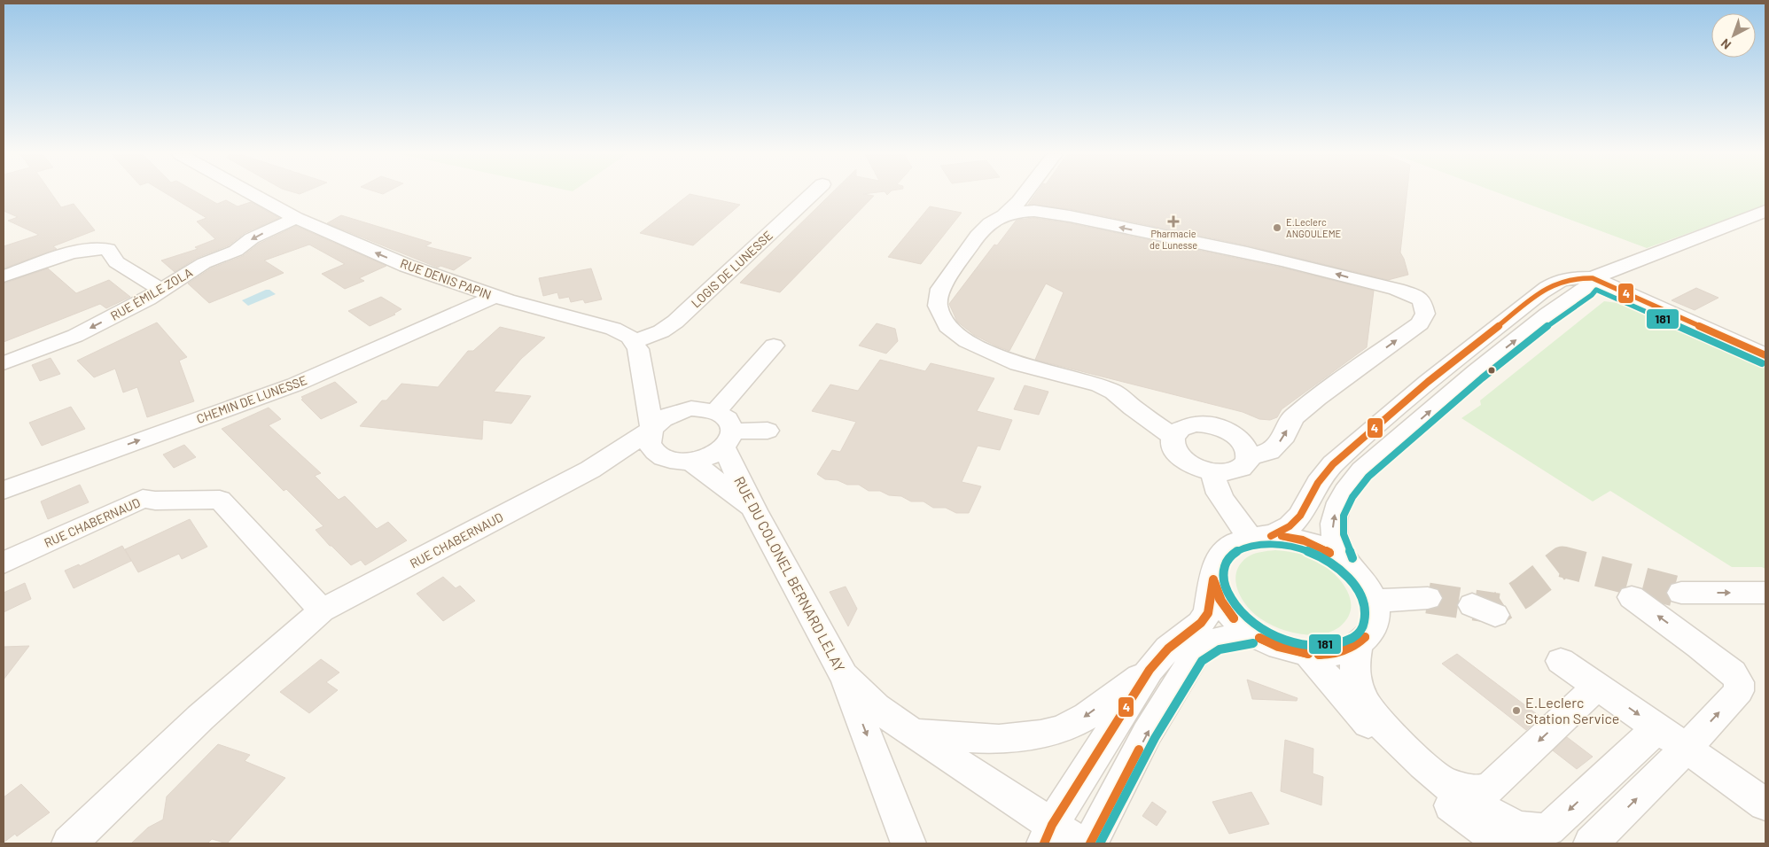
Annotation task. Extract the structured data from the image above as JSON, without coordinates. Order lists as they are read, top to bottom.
{
  "streets": {
    "street": [
      "LOGIS DE LUNESSE",
      "RUE DENIS PAPIN",
      "RUE ÉMILE ZOLA",
      "CHEMIN DE LUNESSE",
      "RUE CHABERNAUD",
      "RUE DU COLONEL BERNARD LELAY"
    ]
  },
  "crossings": [
    ["LOGIS DE LUNESSE", "RUE DENIS PAPIN"],
    ["RUE DENIS PAPIN", "RUE ÉMILE ZOLA"],
    ["RUE DENIS PAPIN", "CHEMIN DE LUNESSE"]
  ],
  "one_way": ["RUE DENIS PAPIN", "RUE ÉMILE ZOLA", "CHEMIN DE LUNESSE"],
  "places": {
    "health": ["Pharmacie de Lunesse"],
    "other": ["E.Leclerc ANGOULEME", "E.Leclerc Station Service"]
  },
  "lines": ["transit line 4", "transit line 181"],
  "north": "bottom left"
}
